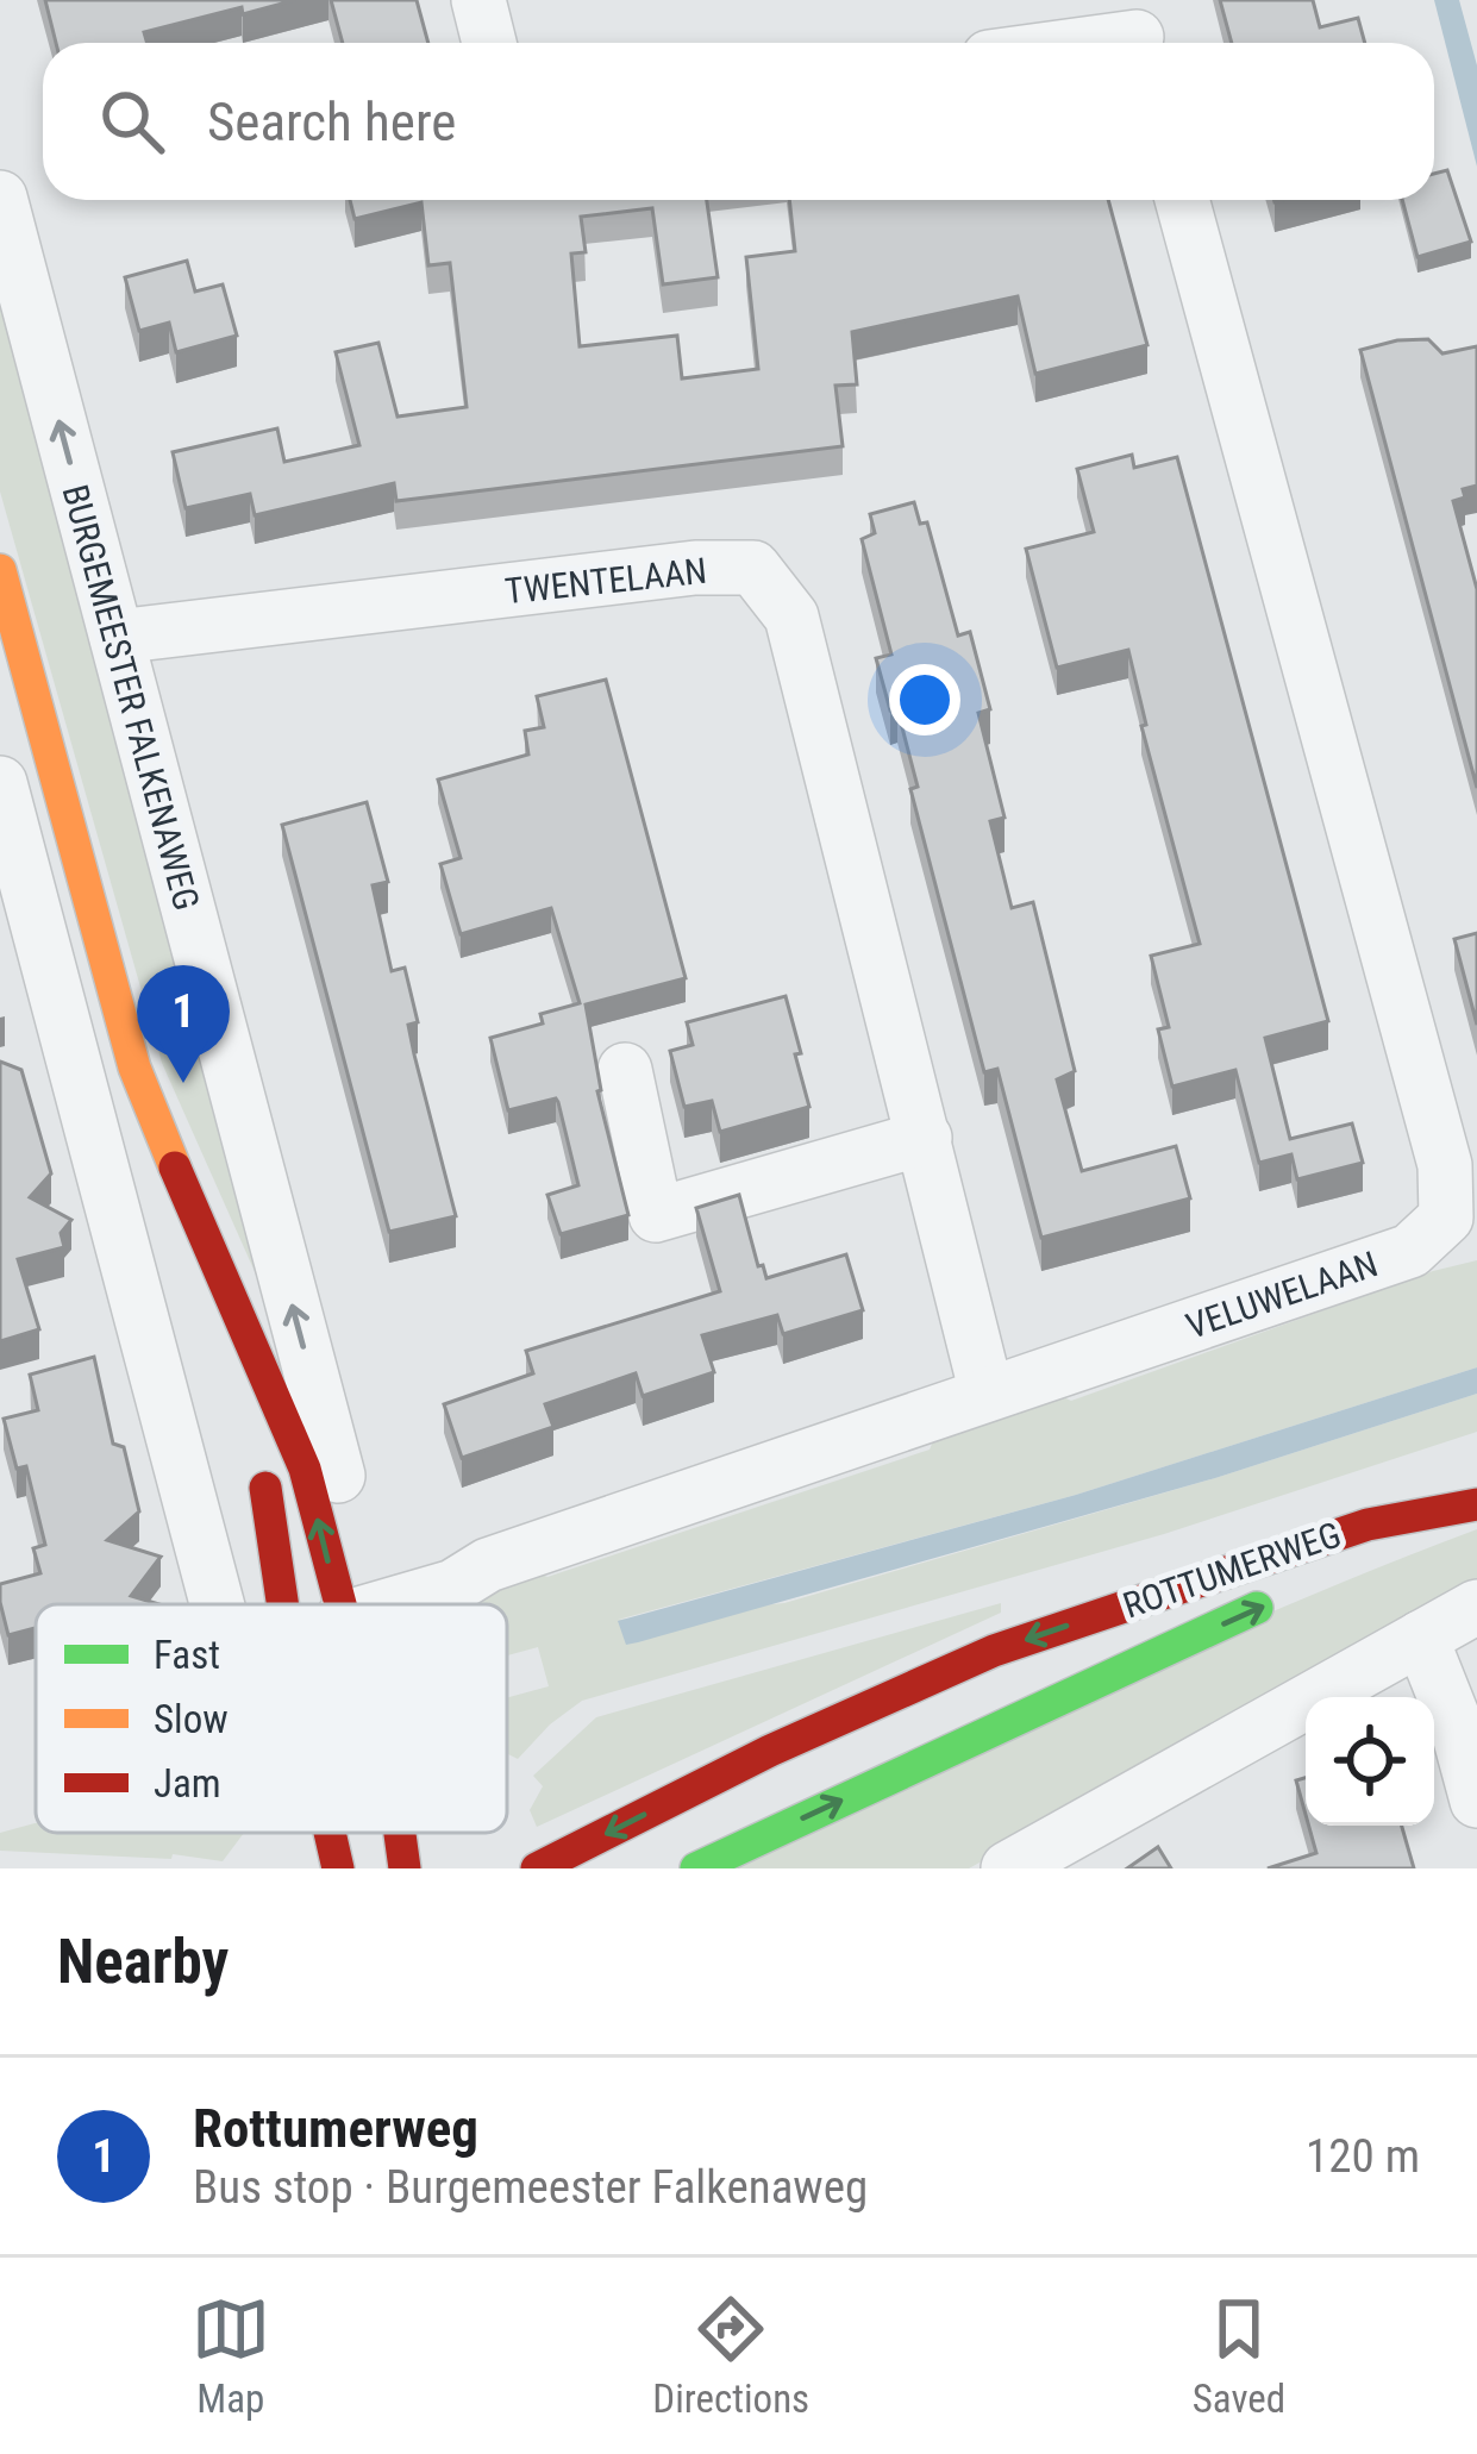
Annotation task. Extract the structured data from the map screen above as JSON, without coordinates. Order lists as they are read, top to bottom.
{
  "streets": {
    "street": [
      "TWENTELAAN",
      "BURGEMEESTER FALKENAWEG",
      "VELUWELAAN",
      "ROTTUMERWEG"
    ]
  },
  "crossings": [
    ["TWENTELAAN", "BURGEMEESTER FALKENAWEG"],
    ["TWENTELAAN", "VELUWELAAN"]
  ],
  "legend": ["Fast", "Slow", "Jam"],
  "page": {
    "search": "Search here",
    "pins": "1",
    "heading": "Nearby",
    "list": [
      {
        "mark": "1",
        "name": "Rottumerweg",
        "note": "Bus stop · Burgemeester Falkenaweg",
        "value": "120 m"
      }
    ],
    "nav": ["Map", "Directions", "Saved"]
  }
}
